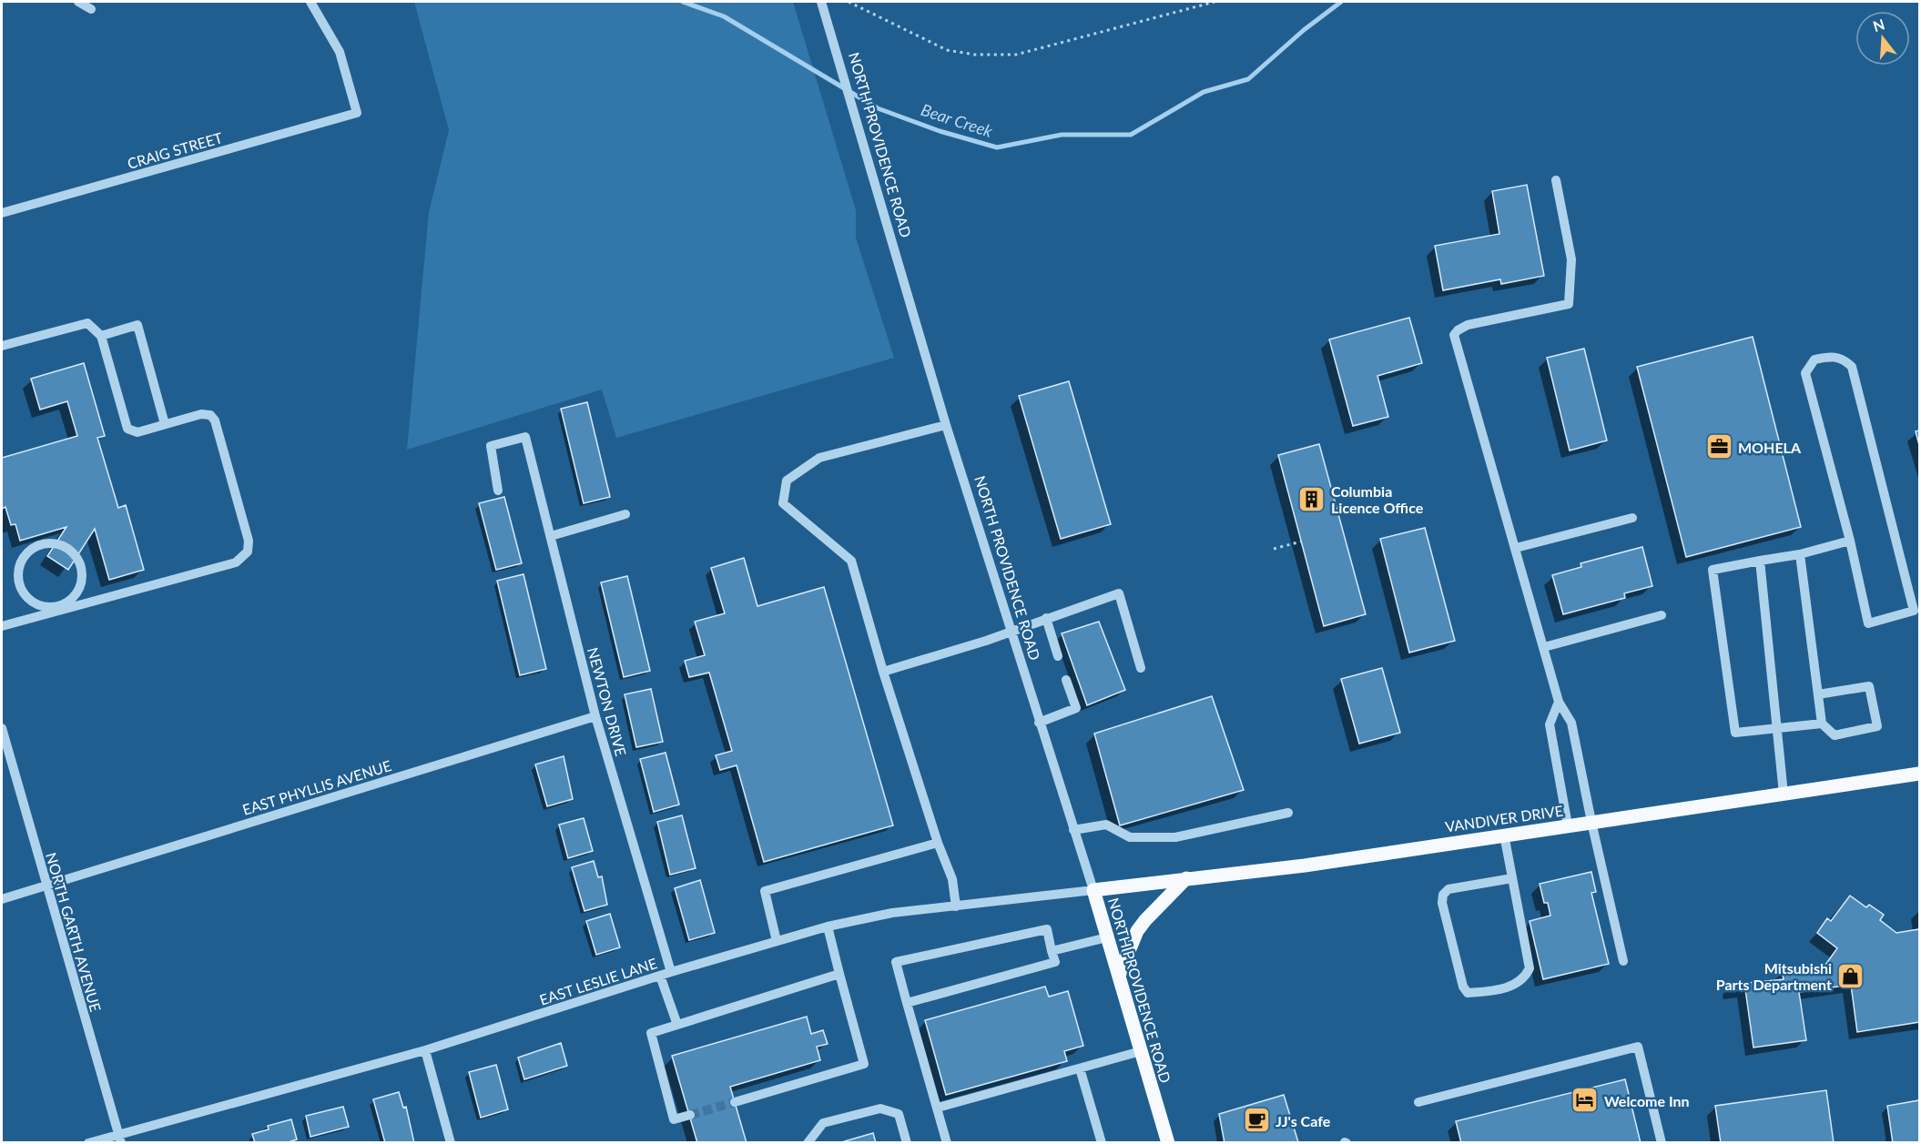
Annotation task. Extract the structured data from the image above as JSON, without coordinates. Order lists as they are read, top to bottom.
{
  "streets": {
    "main road": ["NORTH PROVIDENCE ROAD", "VANDIVER DRIVE"],
    "street": [
      "CRAIG STREET",
      "NEWTON DRIVE",
      "EAST PHYLLIS AVENUE",
      "NORTH GARTH AVENUE",
      "EAST LESLIE LANE"
    ]
  },
  "crossings": [
    ["NORTH PROVIDENCE ROAD", "VANDIVER DRIVE"],
    ["NORTH PROVIDENCE ROAD", "EAST LESLIE LANE"],
    ["NEWTON DRIVE", "EAST PHYLLIS AVENUE"],
    ["NEWTON DRIVE", "EAST LESLIE LANE"],
    ["EAST PHYLLIS AVENUE", "NORTH GARTH AVENUE"],
    ["VANDIVER DRIVE", "EAST LESLIE LANE"],
    ["NORTH GARTH AVENUE", "EAST LESLIE LANE"]
  ],
  "water": ["Bear Creek"],
  "places": {
    "office": ["MOHELA"],
    "building": ["Columbia Licence Office"],
    "shop": ["Mitsubishi Parts Department"],
    "hotel": ["Welcome Inn"],
    "cafe": ["JJ's Cafe"]
  },
  "north": "top"
}
